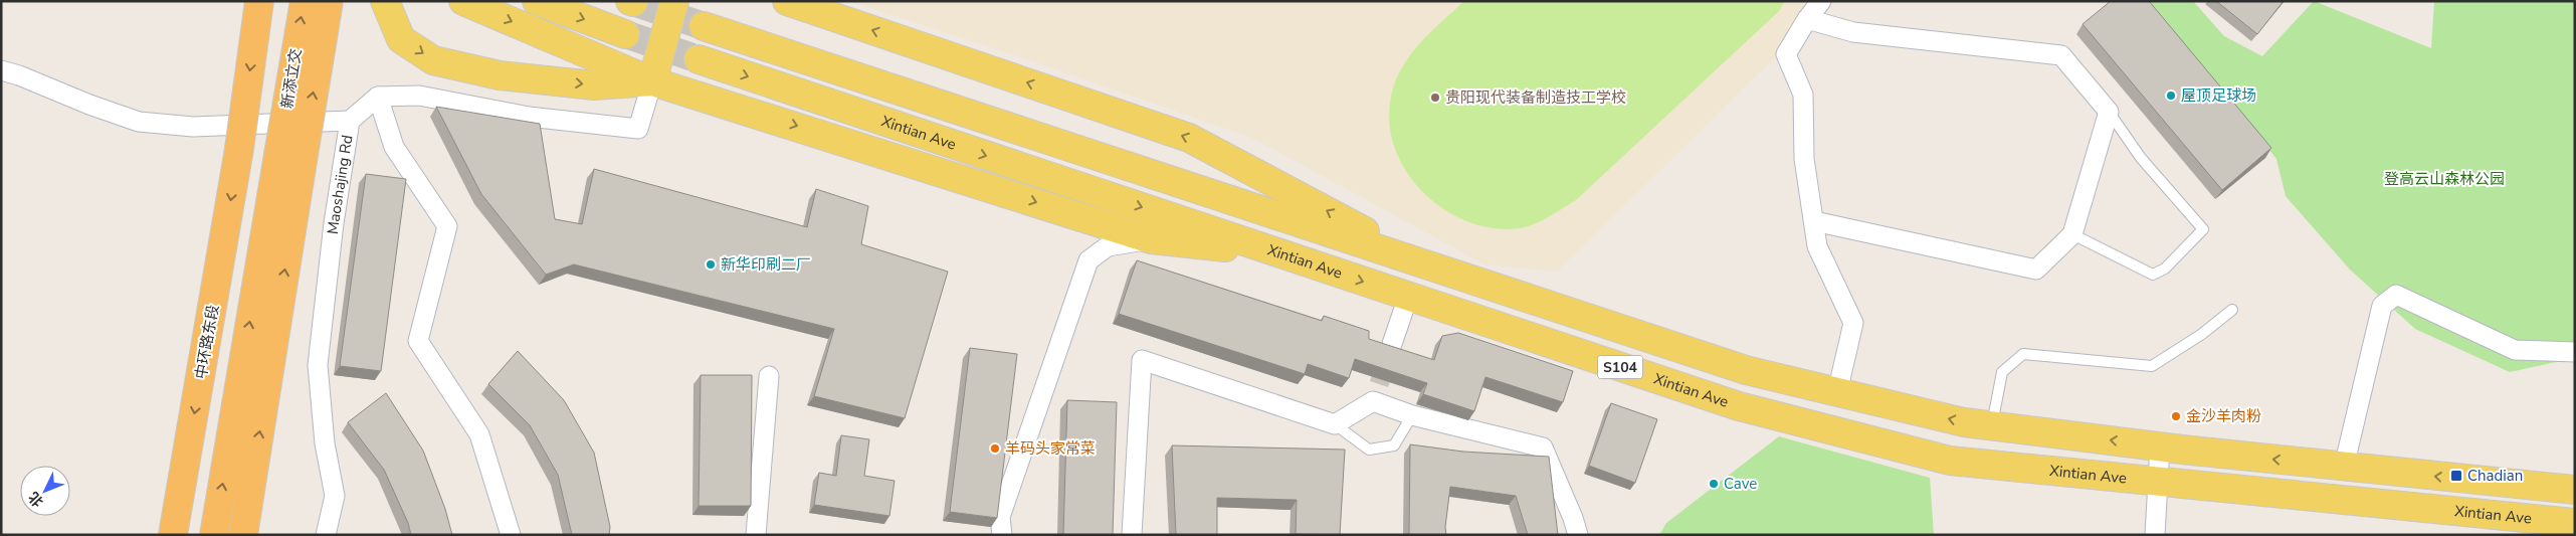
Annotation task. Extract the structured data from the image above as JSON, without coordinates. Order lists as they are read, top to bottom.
{
  "streets": {
    "highway": ["新添立交", "中环路东段"],
    "main road": ["Xintian Ave", "S104"],
    "street": ["Maoshajing Rd"]
  },
  "parks": ["登高云山森林公园"],
  "places": {
    "other": [
      "屋顶足球场",
      "贵阳现代装备制造技工学校",
      "新华印刷二厂",
      "金沙羊肉粉",
      "羊码头家常菜",
      "Cave"
    ],
    "transit": ["Chadian"]
  },
  "north": "bottom left"
}
